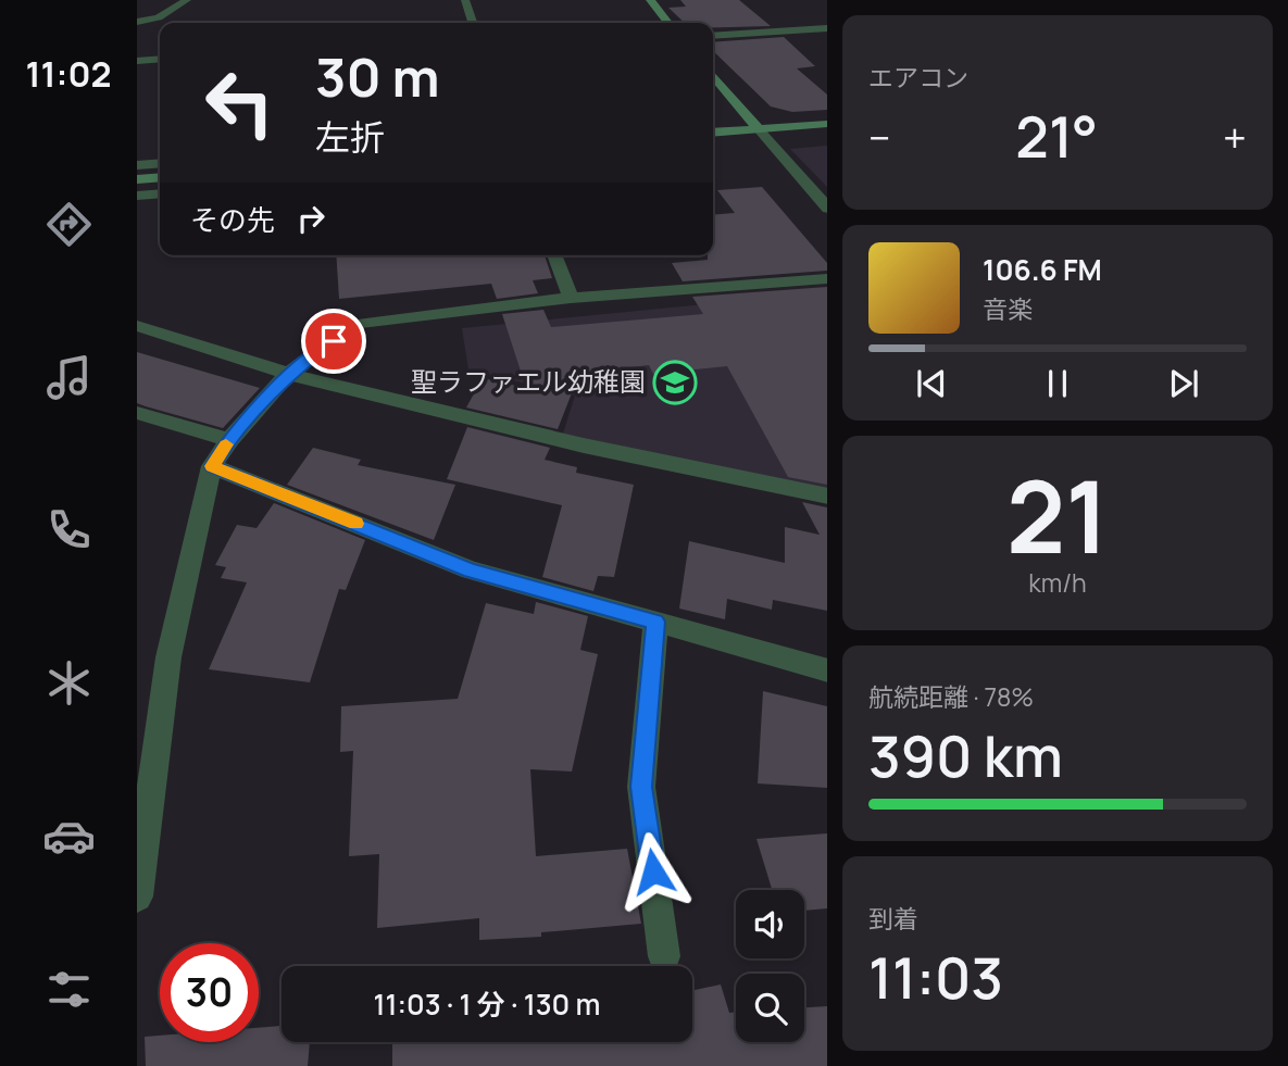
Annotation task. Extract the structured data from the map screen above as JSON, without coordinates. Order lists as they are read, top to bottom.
{
  "places": {
    "school or university": ["聖ラファエル幼稚園"]
  },
  "page": {
    "tabs": "11:02",
    "tile": [
      "エアコン",
      ["21", "km/h"],
      ["航続距離 · 78%", "390 km"],
      ["到着", "11:03"]
    ],
    "turn": ["30 m", "左折"],
    "heat": ["−", "21°", "+"],
    "then": "その先",
    "song": ["106.6 FM", "音楽"],
    "limit": "30",
    "trip": "11:03 · 1 分 · 130 m"
  }
}
